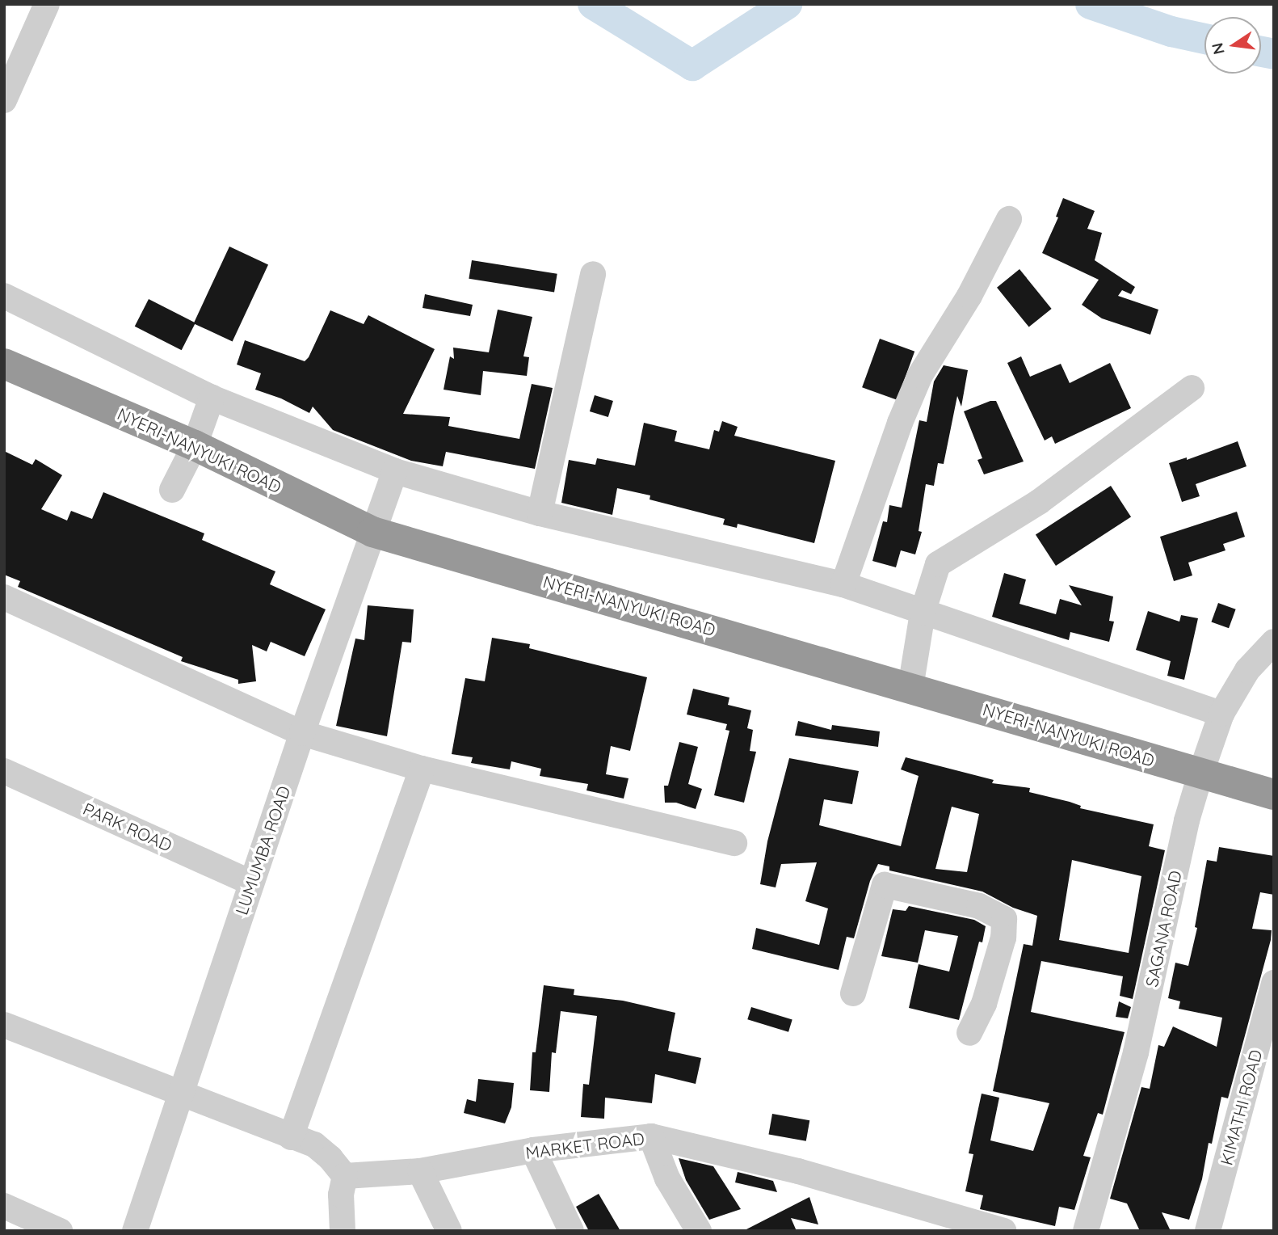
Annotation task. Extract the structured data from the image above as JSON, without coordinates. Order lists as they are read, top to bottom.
{
  "streets": {
    "highway": ["NYERI-NANYUKI ROAD"],
    "street": [
      "PARK ROAD",
      "LUMUMBA ROAD",
      "SAGANA ROAD",
      "KIMATHI ROAD",
      "MARKET ROAD"
    ]
  },
  "crossings": [
    ["NYERI-NANYUKI ROAD", "LUMUMBA ROAD"],
    ["NYERI-NANYUKI ROAD", "SAGANA ROAD"],
    ["PARK ROAD", "LUMUMBA ROAD"]
  ],
  "north": "left"
}
